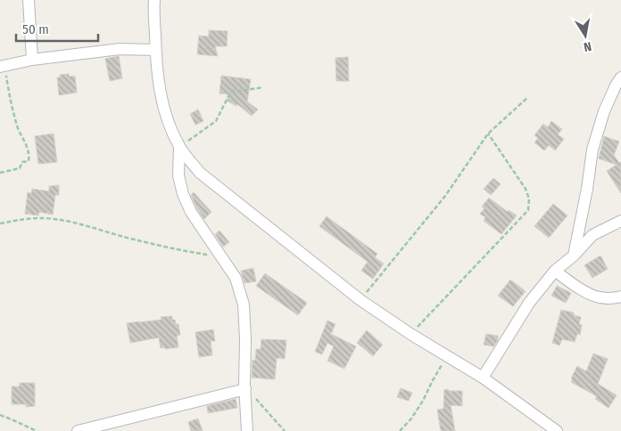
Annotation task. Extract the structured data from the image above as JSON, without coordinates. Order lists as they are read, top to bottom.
{
  "scale_bar": "50 m",
  "north": "bottom"
}
